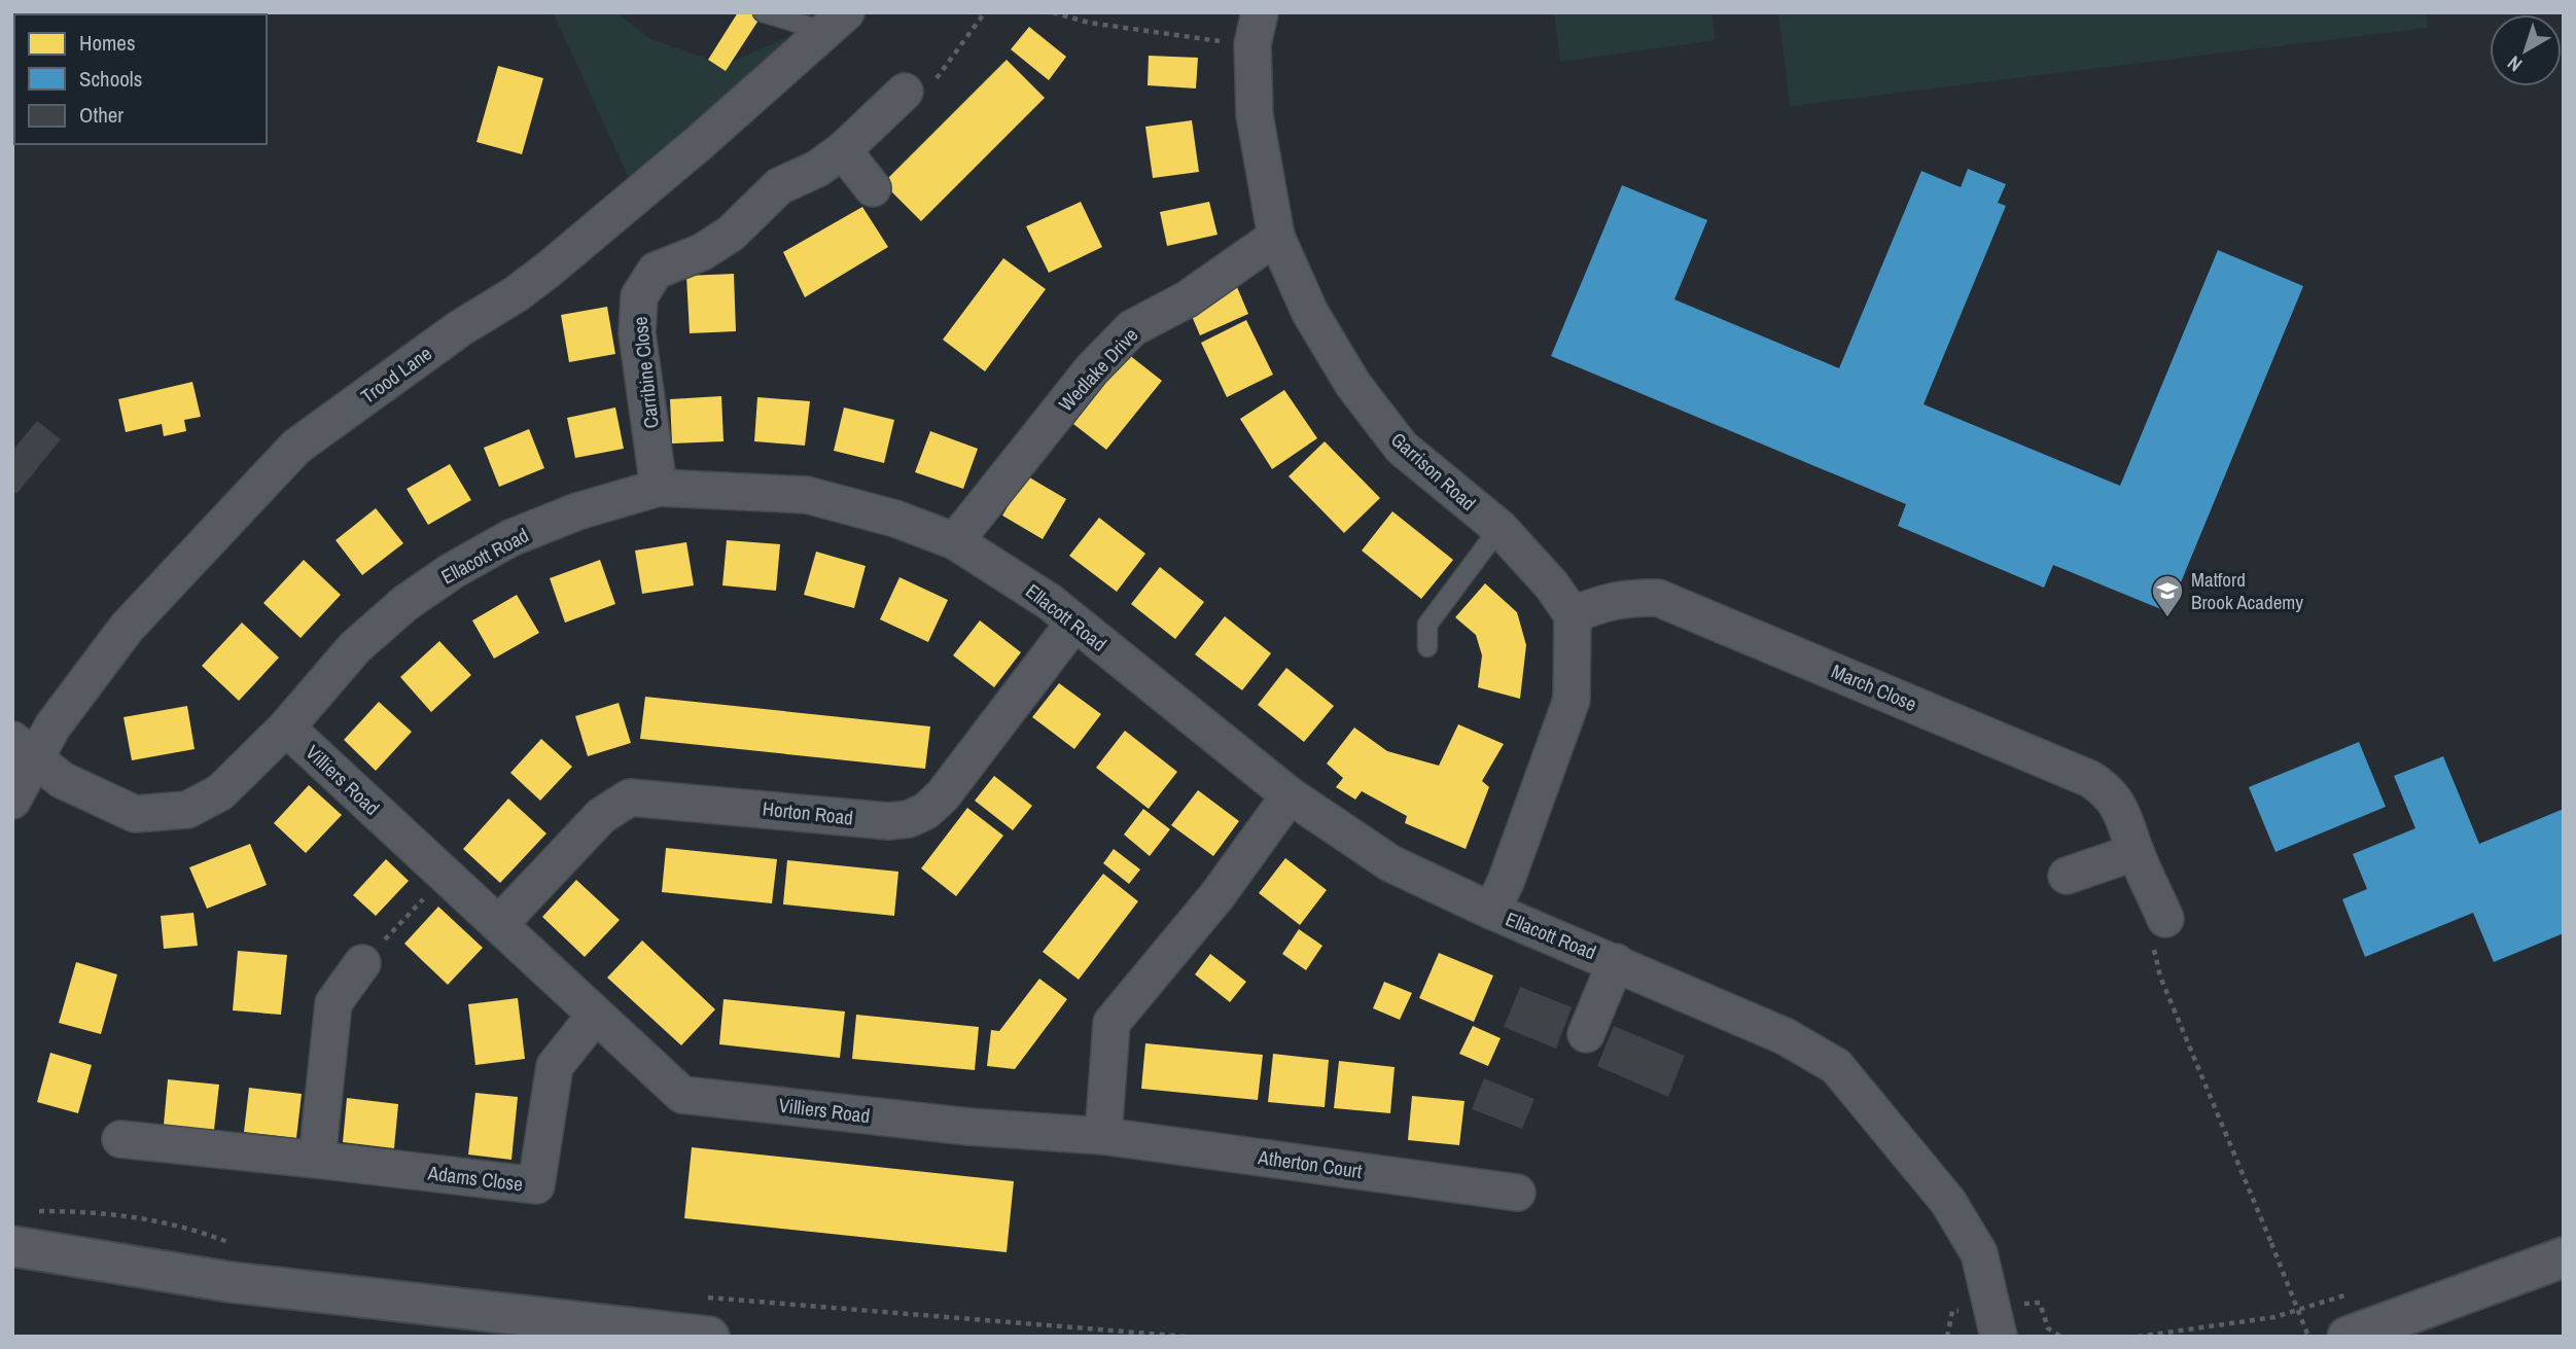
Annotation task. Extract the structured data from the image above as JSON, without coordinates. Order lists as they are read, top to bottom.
{
  "streets": {
    "street": [
      "Wedlake Drive",
      "Carribine Close",
      "Trood Lane",
      "Garrison Road",
      "Ellacott Road",
      "March Close",
      "Villiers Road",
      "Horton Road",
      "Atherton Court",
      "Adams Close"
    ]
  },
  "crossings": [
    ["Wedlake Drive", "Garrison Road"],
    ["Wedlake Drive", "Ellacott Road"],
    ["Carribine Close", "Ellacott Road"],
    ["Trood Lane", "Ellacott Road"],
    ["Garrison Road", "March Close"],
    ["Ellacott Road", "Villiers Road"],
    ["Ellacott Road", "Horton Road"],
    ["Villiers Road", "Horton Road"],
    ["Villiers Road", "Atherton Court"],
    ["Villiers Road", "Adams Close"]
  ],
  "places": {
    "school or university": ["Matford Brook Academy"]
  },
  "legend": ["Homes", "Schools", "Other"],
  "north": "bottom left"
}
